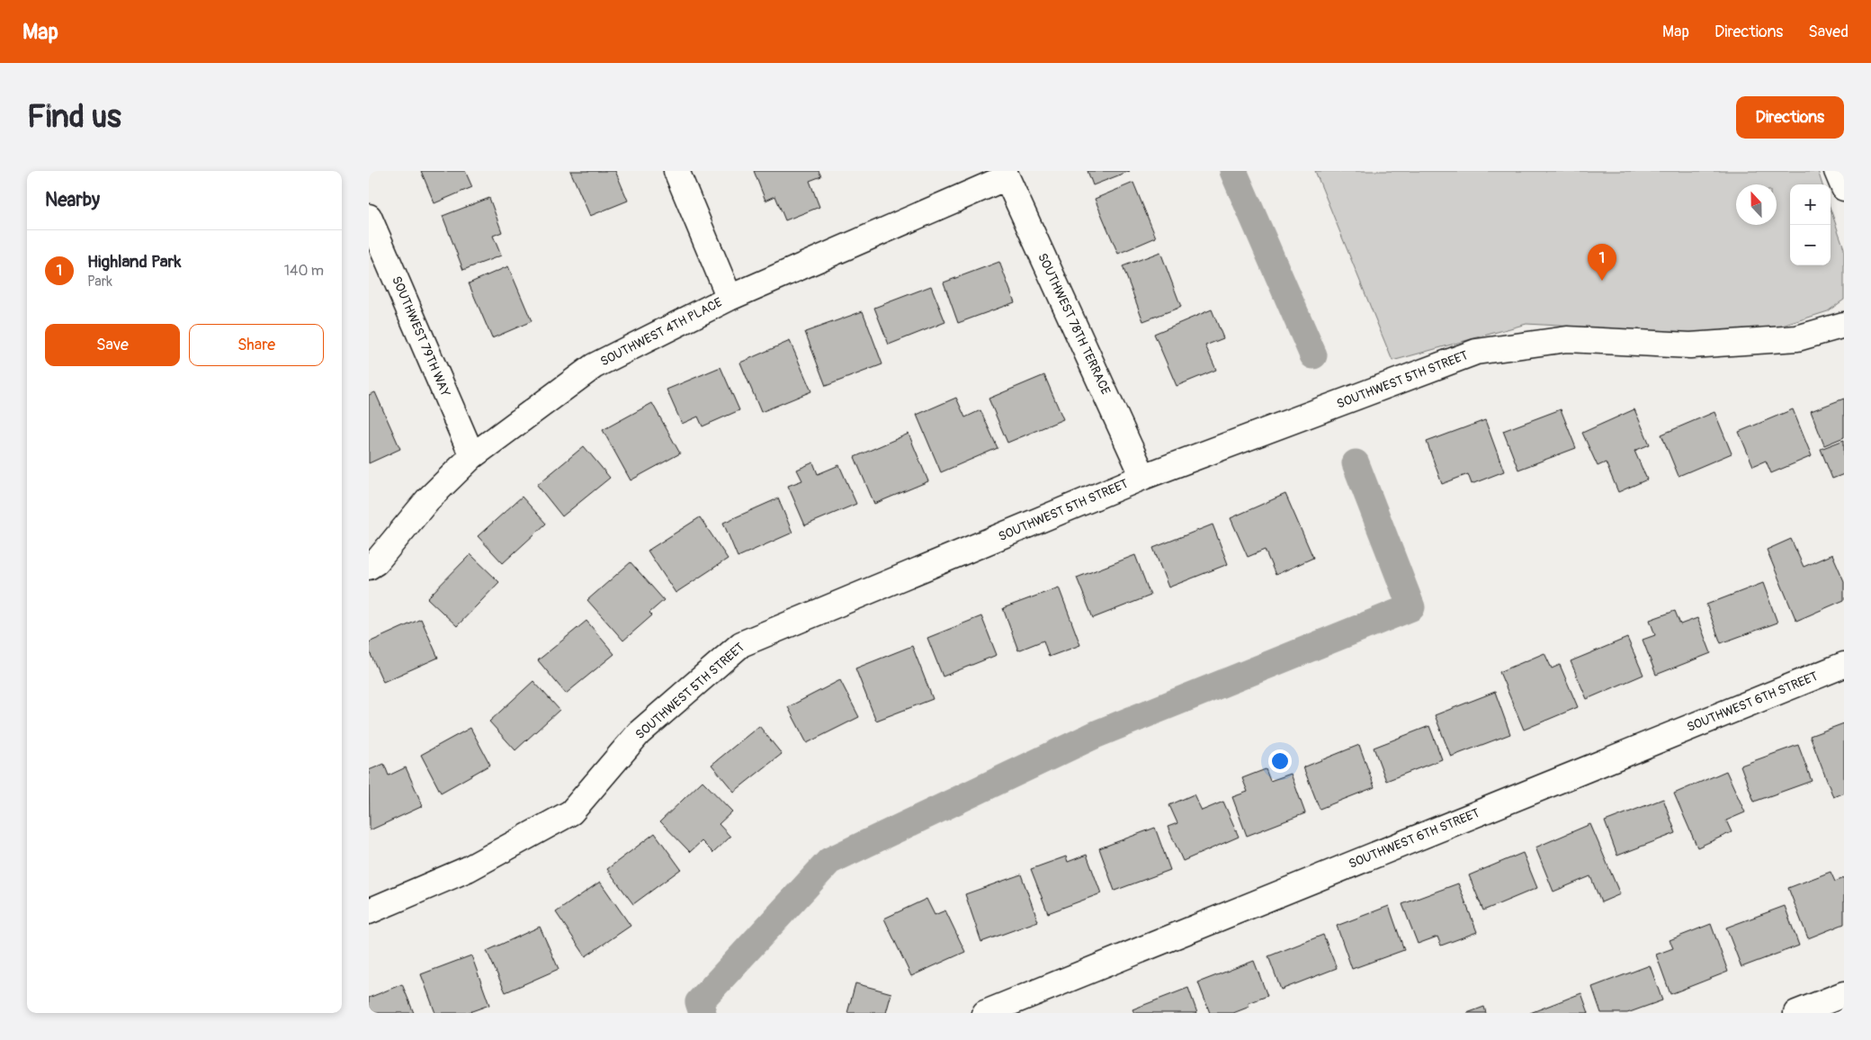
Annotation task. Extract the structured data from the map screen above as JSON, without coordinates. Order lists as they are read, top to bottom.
{
  "streets": {
    "street": [
      "SOUTHWEST 78TH TERRACE",
      "SOUTHWEST 4TH PLACE",
      "SOUTHWEST 79TH WAY",
      "SOUTHWEST 5TH STREET",
      "SOUTHWEST 6TH STREET"
    ]
  },
  "crossings": [
    ["SOUTHWEST 78TH TERRACE", "SOUTHWEST 4TH PLACE"],
    ["SOUTHWEST 78TH TERRACE", "SOUTHWEST 5TH STREET"],
    ["SOUTHWEST 4TH PLACE", "SOUTHWEST 79TH WAY"]
  ],
  "north": "top",
  "page": {
    "header": "Map",
    "nav": ["Map", "Directions", "Saved"],
    "buttons": [
      "Directions",
      ["Save", "Share"]
    ],
    "title": "Find us",
    "heading": "Nearby",
    "map_buttons": ["+", "−"],
    "list": [
      {
        "mark": "1",
        "name": "Highland Park",
        "note": "Park",
        "value": "140 m"
      }
    ],
    "pins": "1"
  }
}
